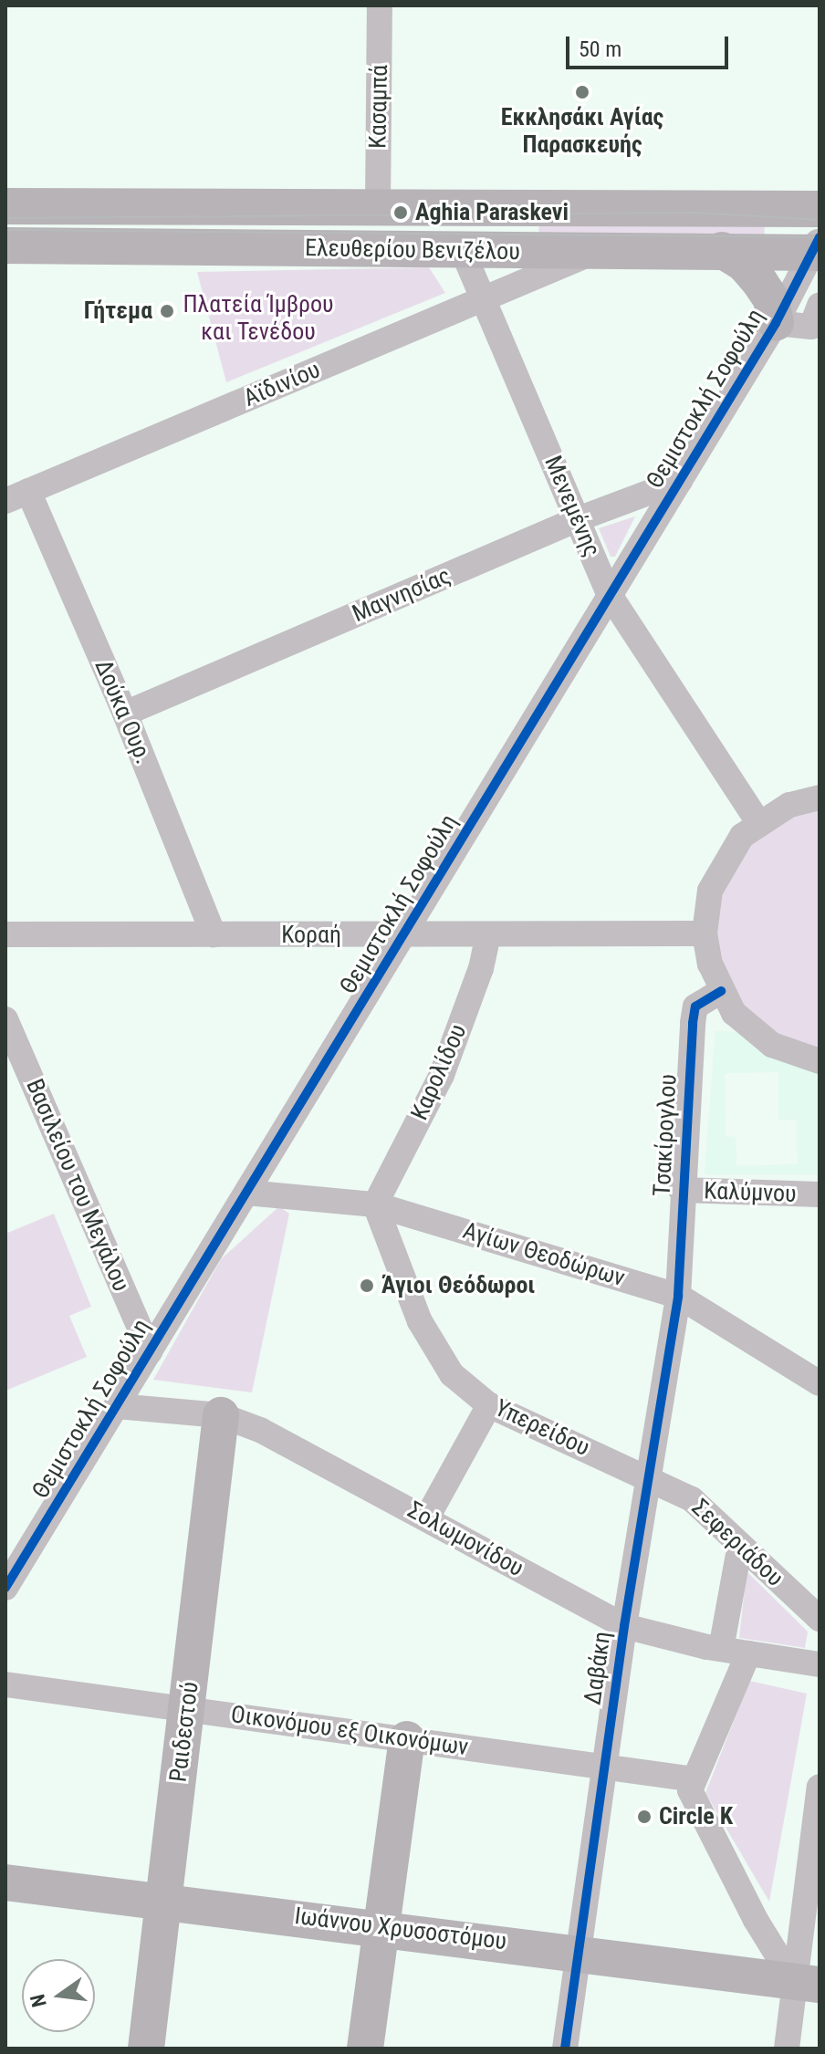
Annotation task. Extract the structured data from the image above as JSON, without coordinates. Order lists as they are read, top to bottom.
{
  "streets": {
    "street": [
      "Κασαμπά",
      "Ελευθερίου Βενιζέλου",
      "Αϊδινίου",
      "Θεμιστοκλή Σοφούλη",
      "Μενεμένης",
      "Μαγνησίας",
      "Δούκα Ουρ.",
      "Κοραή",
      "Καρολίδου",
      "Τσακίρογλου",
      "Βασιλείου του Μεγάλου",
      "Καλύμνου",
      "Αγίων Θεοδώρων",
      "Υπερείδου",
      "Σολωμονίδου",
      "Σεφεριάδου",
      "Δαβάκη",
      "Οικονόμου εξ Οικονόμων",
      "Ραιδεστού",
      "Ιωάννου Χρυσοστόμου"
    ]
  },
  "crossings": [
    ["Κασαμπά", "Ελευθερίου Βενιζέλου"],
    ["Ελευθερίου Βενιζέλου", "Αϊδινίου"],
    ["Ελευθερίου Βενιζέλου", "Θεμιστοκλή Σοφούλη"],
    ["Ελευθερίου Βενιζέλου", "Μενεμένης"],
    ["Αϊδινίου", "Μενεμένης"],
    ["Αϊδινίου", "Δούκα Ουρ."],
    ["Θεμιστοκλή Σοφούλη", "Μενεμένης"],
    ["Θεμιστοκλή Σοφούλη", "Μαγνησίας"],
    ["Θεμιστοκλή Σοφούλη", "Κοραή"],
    ["Θεμιστοκλή Σοφούλη", "Βασιλείου του Μεγάλου"],
    ["Θεμιστοκλή Σοφούλη", "Αγίων Θεοδώρων"],
    ["Θεμιστοκλή Σοφούλη", "Σολωμονίδου"],
    ["Μενεμένης", "Μαγνησίας"],
    ["Μαγνησίας", "Δούκα Ουρ."],
    ["Δούκα Ουρ.", "Κοραή"],
    ["Κοραή", "Καρολίδου"],
    ["Καρολίδου", "Αγίων Θεοδώρων"],
    ["Καρολίδου", "Υπερείδου"],
    ["Τσακίρογλου", "Καλύμνου"],
    ["Τσακίρογλου", "Αγίων Θεοδώρων"],
    ["Τσακίρογλου", "Δαβάκη"],
    ["Αγίων Θεοδώρων", "Υπερείδου"],
    ["Αγίων Θεοδώρων", "Δαβάκη"],
    ["Υπερείδου", "Σεφεριάδου"],
    ["Υπερείδου", "Δαβάκη"],
    ["Σολωμονίδου", "Δαβάκη"],
    ["Σολωμονίδου", "Ραιδεστού"],
    ["Σεφεριάδου", "Δαβάκη"],
    ["Δαβάκη", "Οικονόμου εξ Οικονόμων"],
    ["Δαβάκη", "Ιωάννου Χρυσοστόμου"],
    ["Οικονόμου εξ Οικονόμων", "Ραιδεστού"],
    ["Ραιδεστού", "Ιωάννου Χρυσοστόμου"]
  ],
  "parks": ["Πλατεία Ίμβρου και Τενέδου"],
  "places": [
    "Εκκλησάκι Αγίας Παρασκευής",
    "Aghia Paraskevi",
    "Γήτεμα",
    "Άγιοι Θεόδωροι",
    "Circle K"
  ],
  "scale_bar": "50 m",
  "north": "left"
}
